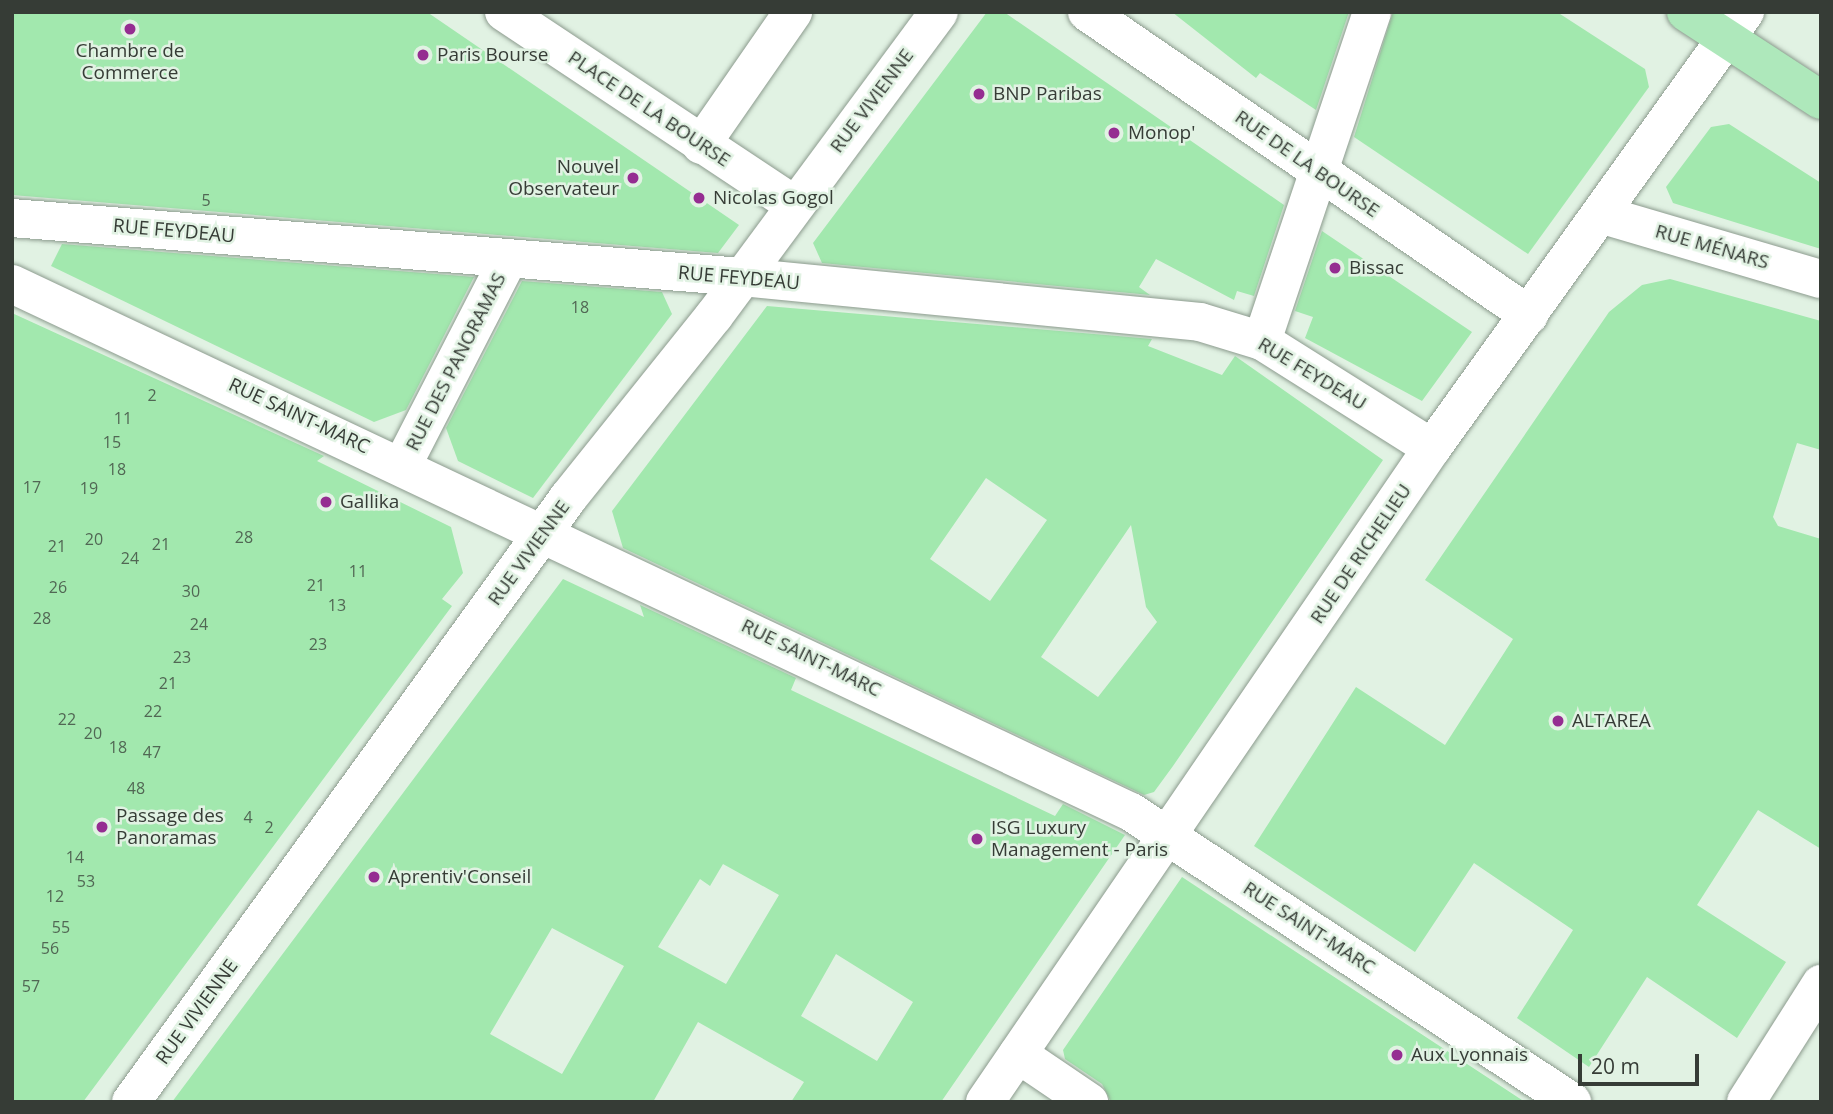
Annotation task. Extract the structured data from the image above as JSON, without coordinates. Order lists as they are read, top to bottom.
{
  "streets": {
    "street": [
      "RUE VIVIENNE",
      "PLACE DE LA BOURSE",
      "RUE DE LA BOURSE",
      "RUE FEYDEAU",
      "RUE MÉNARS",
      "RUE DES PANORAMAS",
      "RUE SAINT-MARC",
      "RUE DE RICHELIEU"
    ]
  },
  "crossings": [
    ["RUE VIVIENNE", "PLACE DE LA BOURSE"],
    ["RUE VIVIENNE", "RUE FEYDEAU"],
    ["RUE VIVIENNE", "RUE SAINT-MARC"],
    ["RUE DE LA BOURSE", "RUE DE RICHELIEU"],
    ["RUE FEYDEAU", "RUE DES PANORAMAS"],
    ["RUE FEYDEAU", "RUE DE RICHELIEU"],
    ["RUE MÉNARS", "RUE DE RICHELIEU"],
    ["RUE DES PANORAMAS", "RUE SAINT-MARC"],
    ["RUE SAINT-MARC", "RUE DE RICHELIEU"]
  ],
  "places": [
    "Chambre de Commerce",
    "Paris Bourse",
    "BNP Paribas",
    "Monop'",
    "Nouvel Observateur",
    "Nicolas Gogol",
    "Bissac",
    "Gallika",
    "ALTAREA",
    "Passage des Panoramas",
    "ISG Luxury Management - Paris",
    "Aprentiv'Conseil",
    "Aux Lyonnais"
  ],
  "house_numbers": [
    "5",
    "18",
    "2",
    "11",
    "15",
    "18",
    "17",
    "19",
    "28",
    "20",
    "21",
    "21",
    "24",
    "11",
    "21",
    "26",
    "30",
    "13",
    "28",
    "24",
    "23",
    "23",
    "21",
    "22",
    "22",
    "20",
    "18",
    "47",
    "48",
    "4",
    "2",
    "14",
    "53",
    "12",
    "55",
    "56",
    "57"
  ],
  "scale_bar": "20 m"
}
